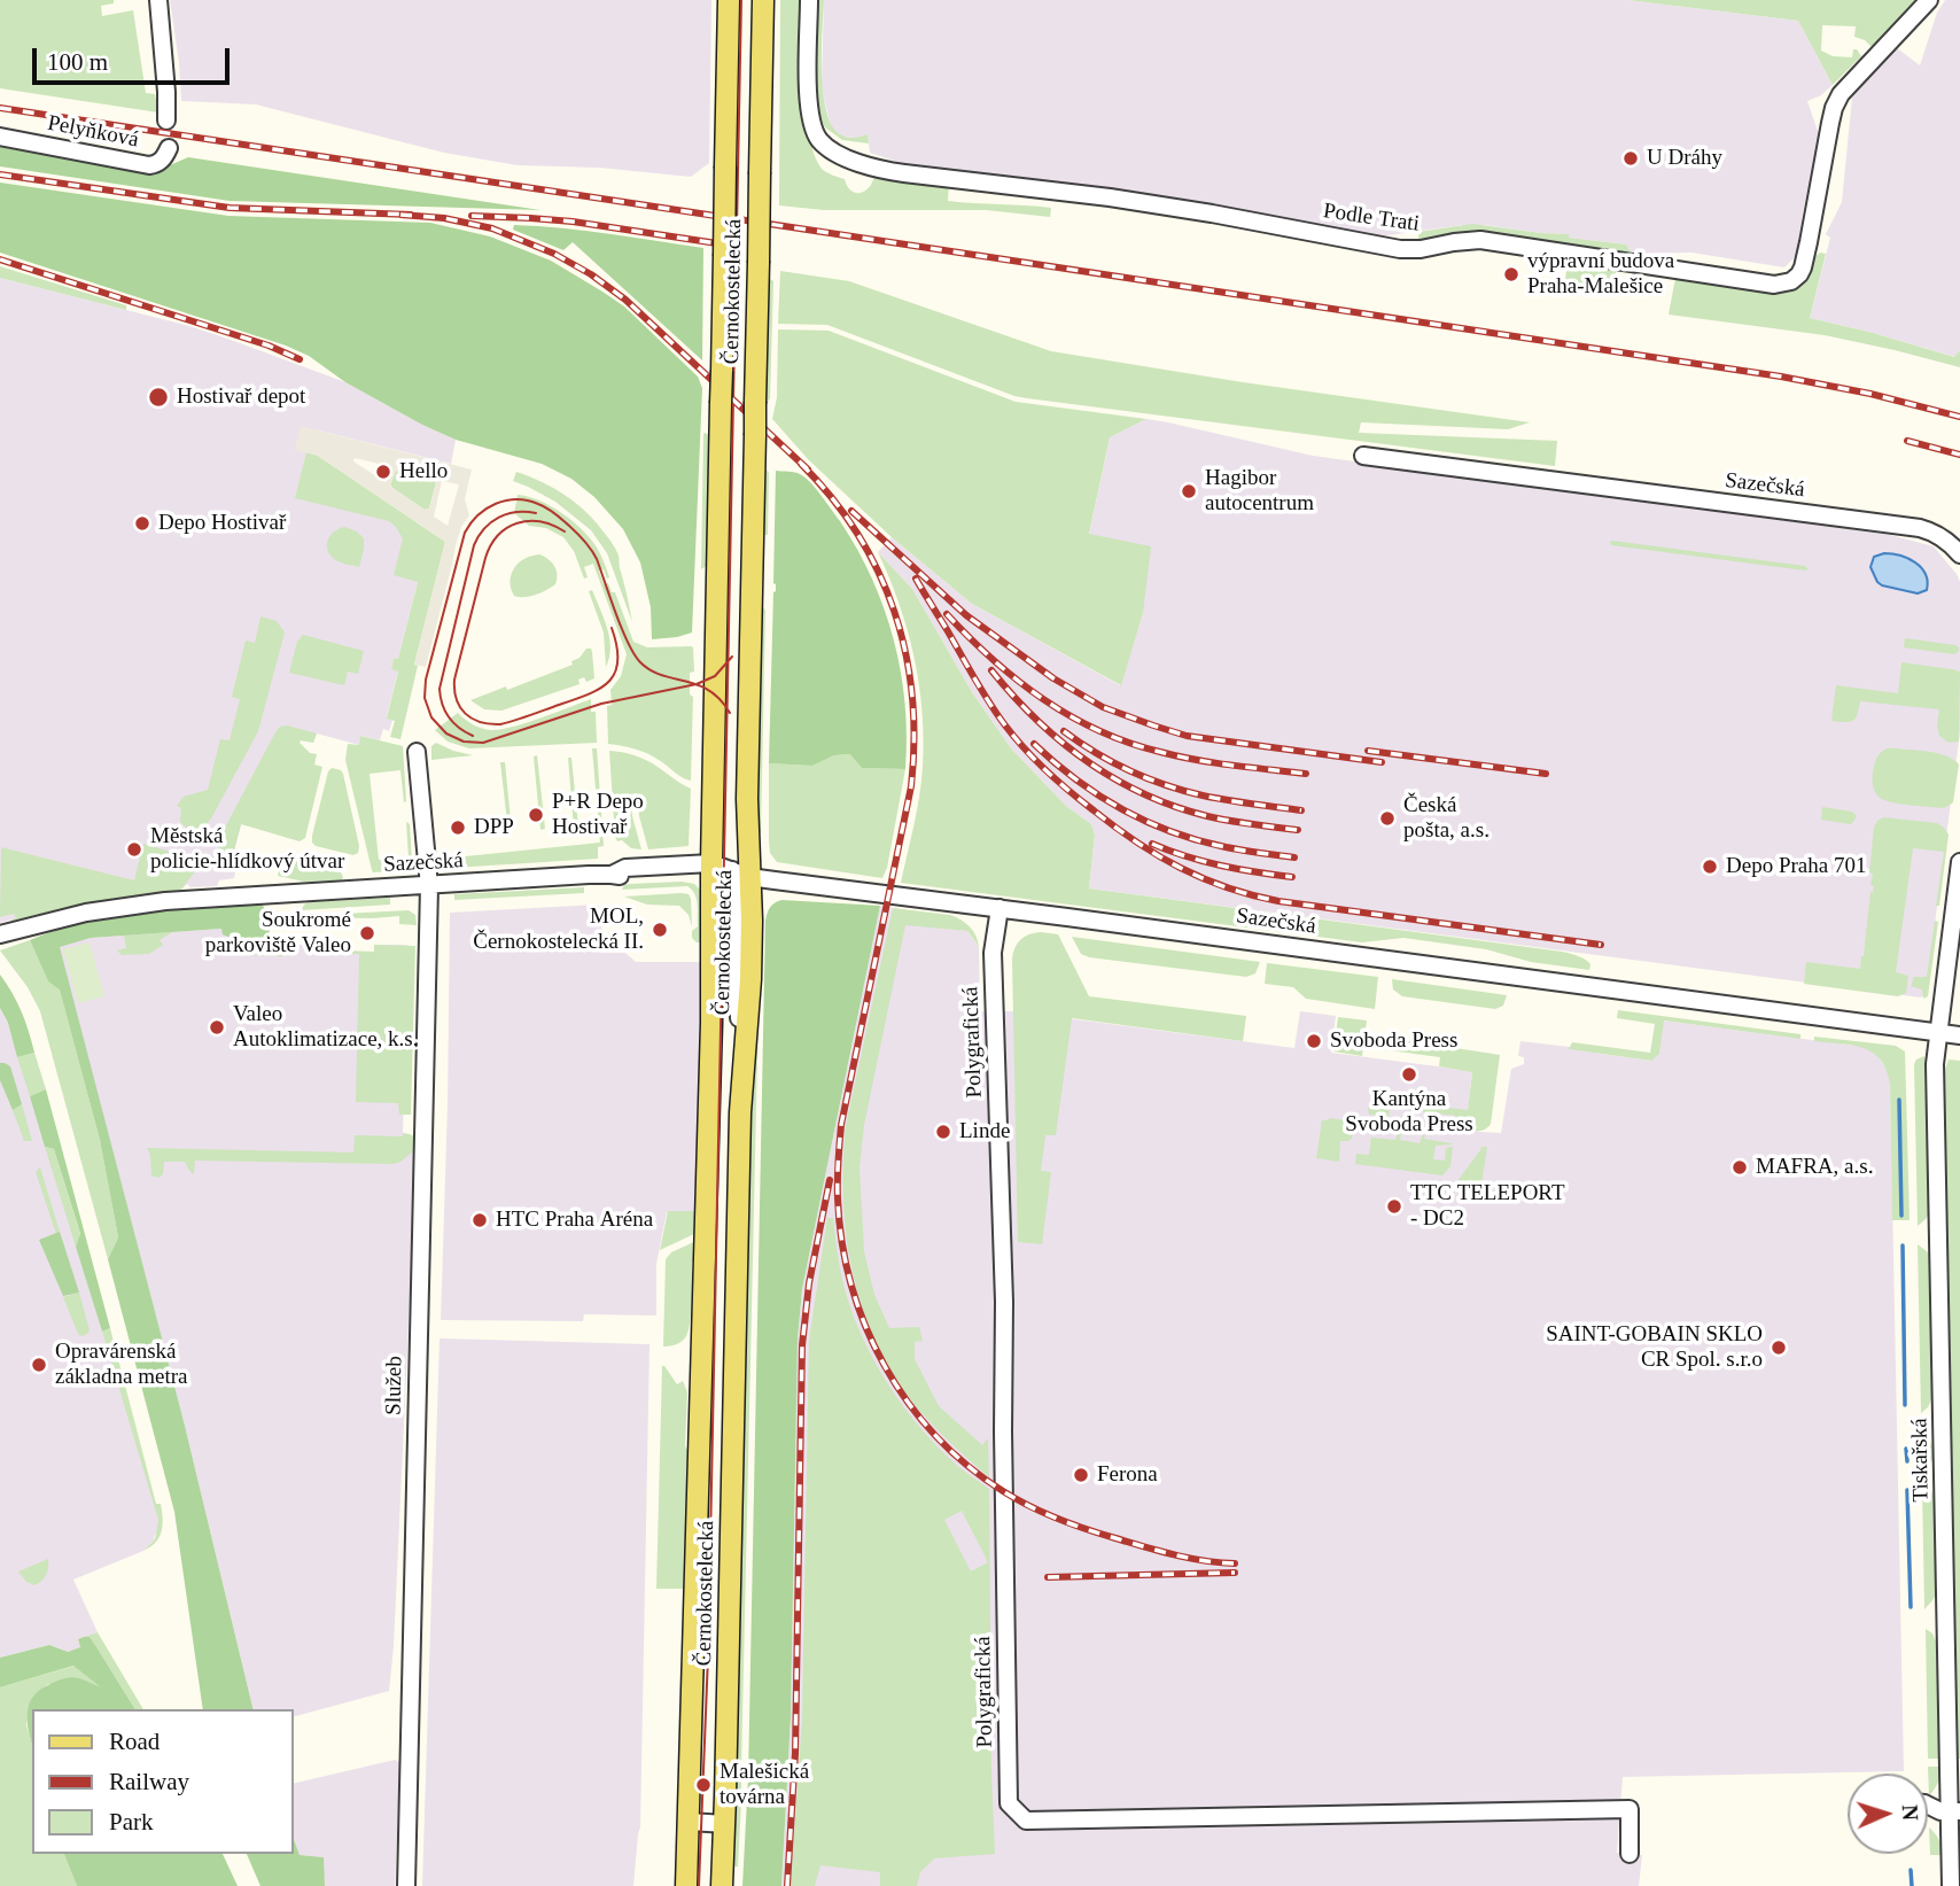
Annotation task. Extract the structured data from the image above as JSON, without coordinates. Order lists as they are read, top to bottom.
{
  "streets": {
    "main road": ["Černokostelecká"],
    "street": [
      "Pelyňková",
      "Podle Trati",
      "Sazečská",
      "Polygrafická",
      "Služeb",
      "Tiskařská"
    ]
  },
  "crossings": [
    ["Černokostelecká", "Sazečská"],
    ["Sazečská", "Polygrafická"],
    ["Sazečská", "Služeb"],
    ["Sazečská", "Tiskařská"]
  ],
  "places": [
    "U Dráhy",
    "výpravní budova Praha-Malešice",
    "Hostivař depot",
    "Hello",
    "Hagibor autocentrum",
    "Depo Hostivař",
    "P+R Depo Hostivař",
    "Česká pošta, a.s.",
    "DPP",
    "Městská policie-hlídkový útvar",
    "Depo Praha 701",
    "MOL, Černokostelecká II.",
    "Soukromé parkoviště Valeo",
    "Valeo Autoklimatizace, k.s.",
    "Svoboda Press",
    "Kantýna Svoboda Press",
    "Linde",
    "MAFRA, a.s.",
    "TTC TELEPORT - DC2",
    "HTC Praha Aréna",
    "SAINT-GOBAIN SKLO CR Spol. s.r.o",
    "Opravárenská základna metra",
    "Ferona",
    "Malešická továrna"
  ],
  "legend": ["Road", "Railway", "Park"],
  "scale_bar": "100 m",
  "north": "right"
}
